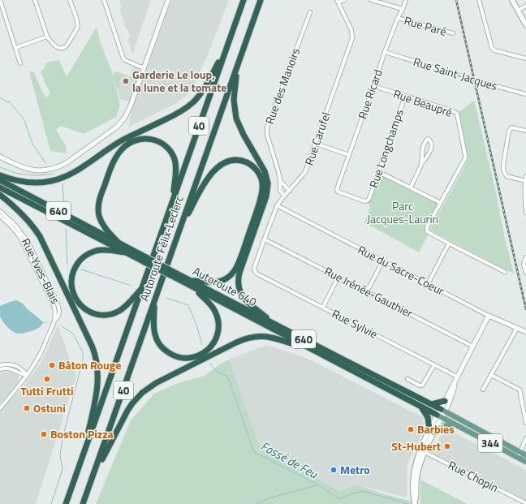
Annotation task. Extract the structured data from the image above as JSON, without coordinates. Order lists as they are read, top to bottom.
{
  "streets": {
    "highway": [
      "40",
      "640",
      "Autoroute Félix-Leclerc",
      "Autoroute 640"
    ],
    "main road": ["344"],
    "street": [
      "Rue Paré",
      "Rue Saint-Jacques",
      "Rue des Manoirs",
      "Rue Ricard",
      "Rue Beaupré",
      "Rue Carufel",
      "Rue Longchamps",
      "Rue du Sacre-Coeur",
      "Rue Yves-Blais",
      "Rue Irénée-Gauthier",
      "Rue Sylvie",
      "Rue Chopin"
    ]
  },
  "crossings": [
    ["Rue Paré", "Rue Ricard"],
    ["Rue Saint-Jacques", "Rue Ricard"],
    ["Rue des Manoirs", "Rue Carufel"],
    ["Rue Ricard", "Rue Beaupré"],
    ["Rue Ricard", "Rue Longchamps"],
    ["Rue Beaupré", "Rue Longchamps"],
    ["Rue Carufel", "Rue du Sacre-Coeur"],
    ["Rue Carufel", "Rue Irénée-Gauthier"],
    ["Rue Carufel", "Rue Sylvie"],
    ["Autoroute 640", "344"]
  ],
  "water": ["Fossé de Feu"],
  "parks": ["Parc Jacques-Laurin"],
  "places": [
    "Garderie Le loup, la lune et la tomate",
    "Bâton Rouge",
    "Tutti Frutti",
    "Ostuni",
    "Barbies",
    "Boston Pizza",
    "St-Hubert",
    "Metro"
  ]
}
